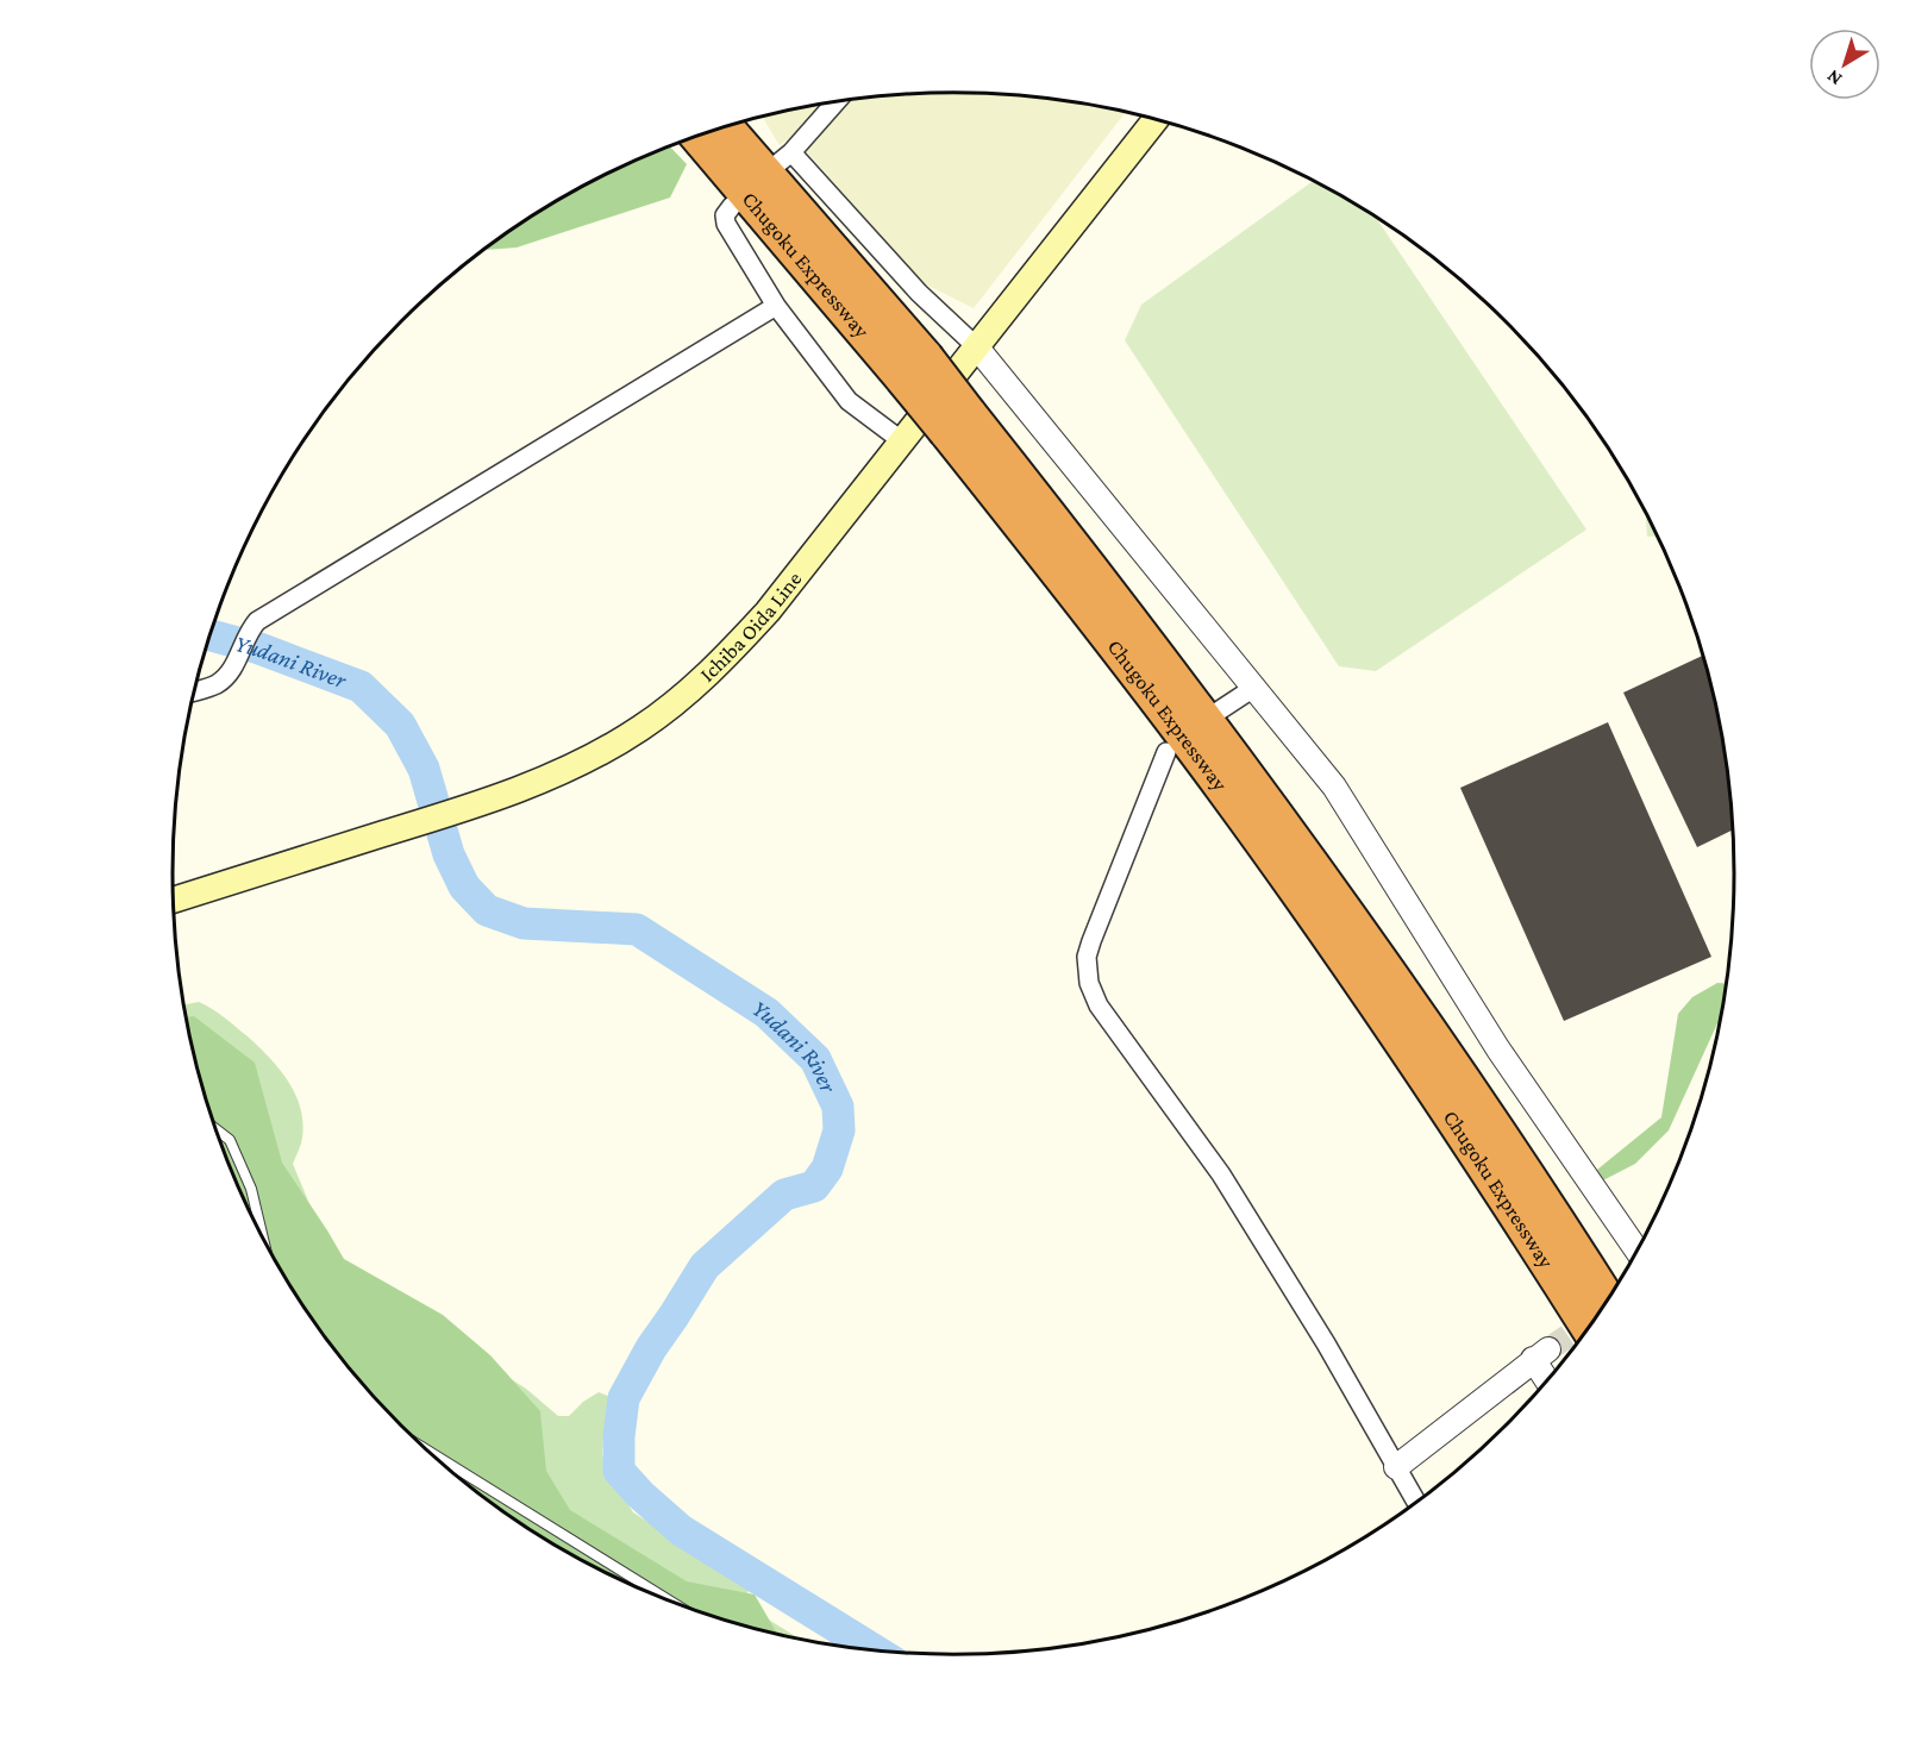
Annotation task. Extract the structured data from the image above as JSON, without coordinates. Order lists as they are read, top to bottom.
{
  "streets": {
    "highway": ["Chugoku Expressway"],
    "main road": ["Ichiba Oida Line"]
  },
  "water": ["Yudani River"],
  "north": "bottom left"
}
